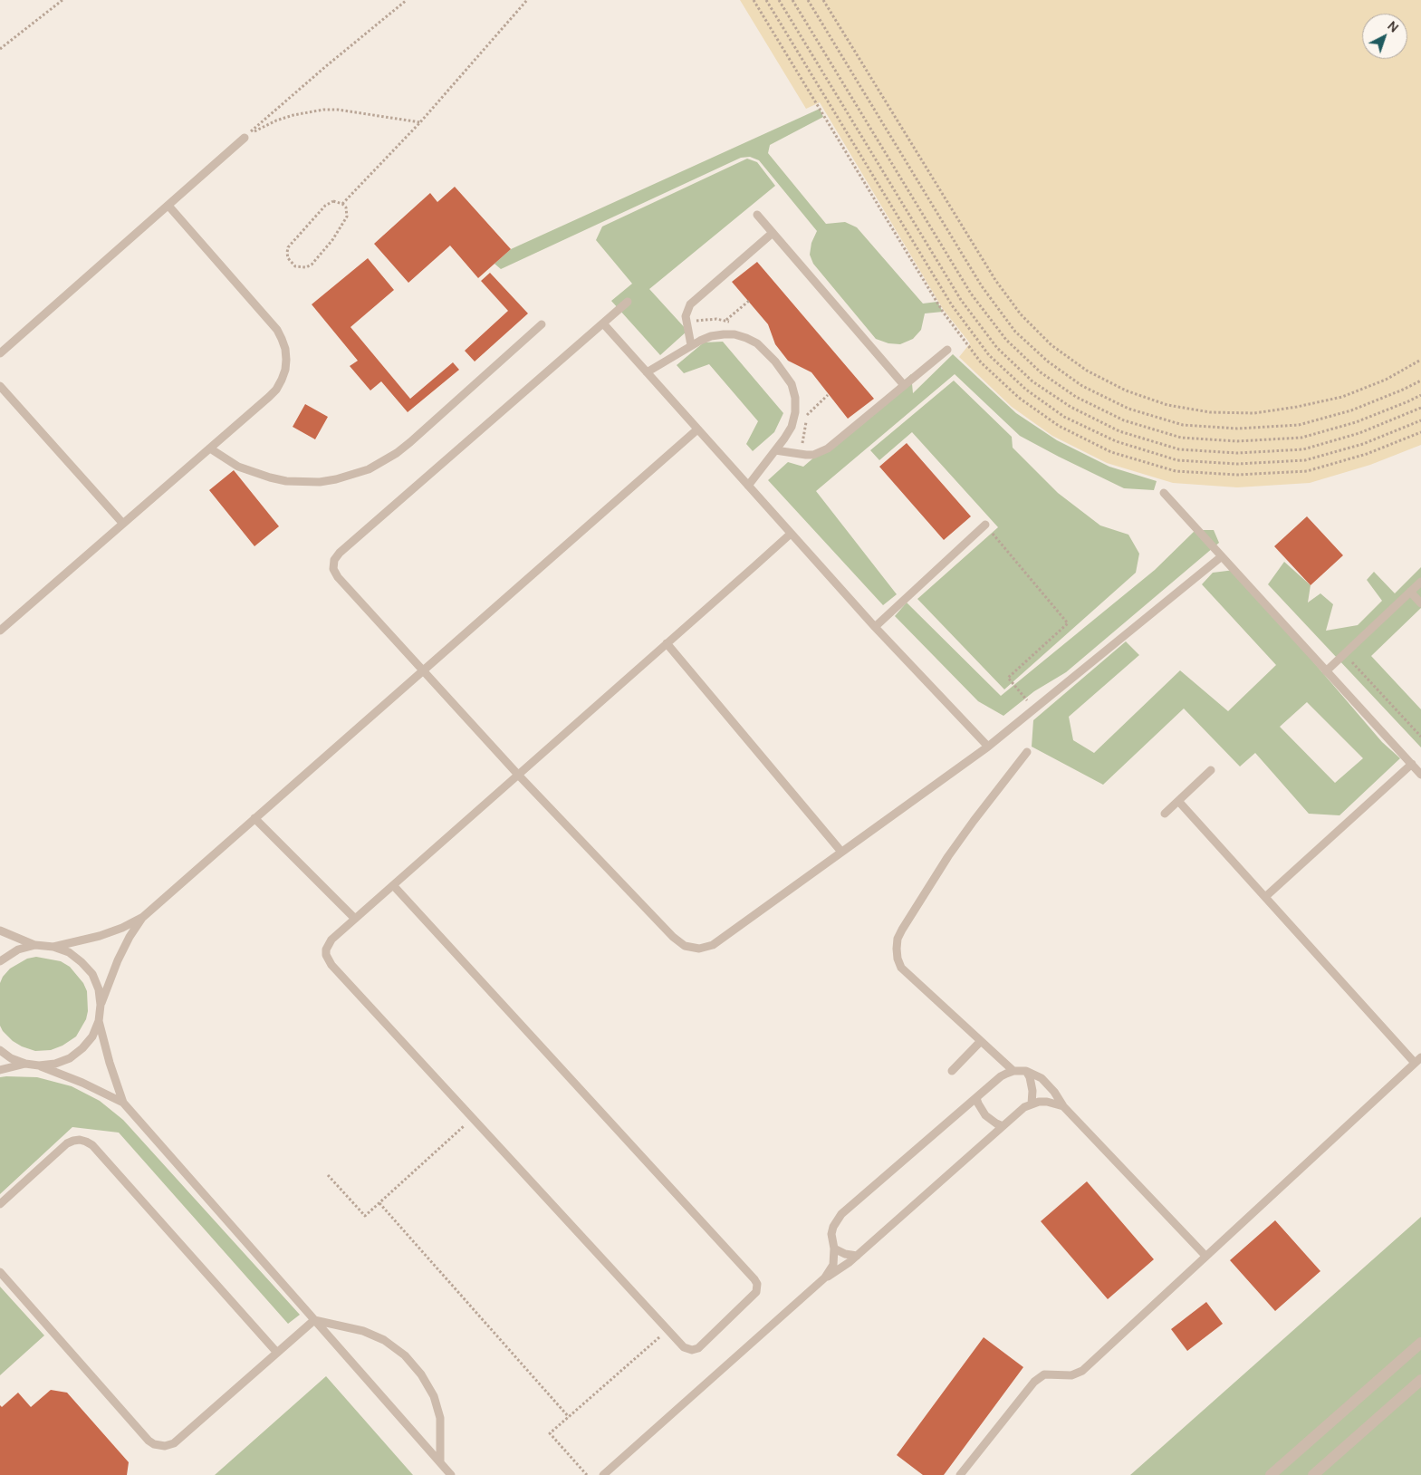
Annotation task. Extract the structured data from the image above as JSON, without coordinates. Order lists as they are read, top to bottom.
{
  "north": "top right"
}
